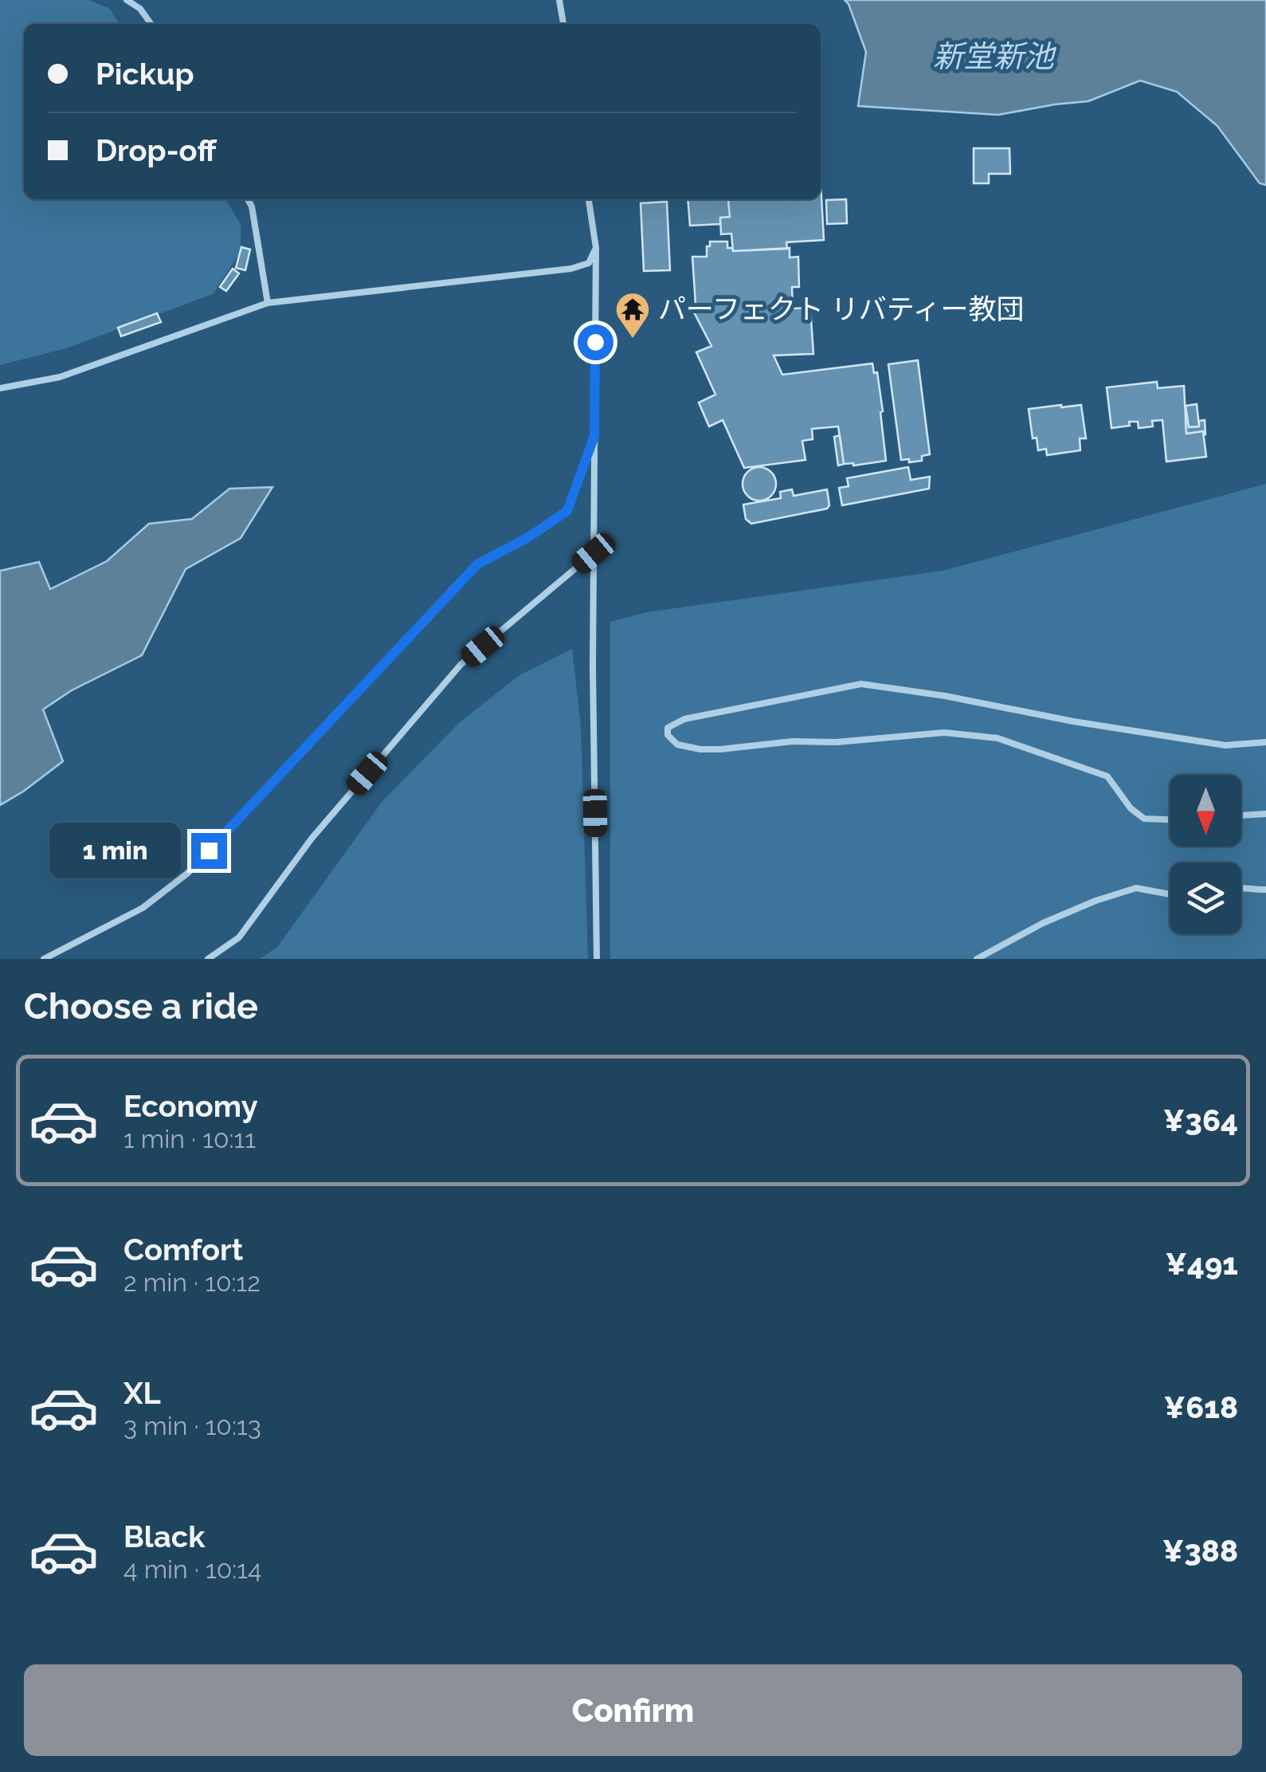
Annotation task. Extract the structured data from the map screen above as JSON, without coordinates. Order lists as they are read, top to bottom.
{
  "water": ["新堂新池"],
  "places": {
    "temple": ["パーフェクト リバティー教団"]
  },
  "north": "bottom",
  "page": {
    "banner": ["Pickup", "Drop-off"],
    "bubble": "1 min",
    "heading": "Choose a ride",
    "list": [
      {
        "name": "Economy",
        "note": "1 min · 10:11",
        "value": "¥364"
      },
      {
        "name": "Comfort",
        "note": "2 min · 10:12",
        "value": "¥491"
      },
      {
        "name": "XL",
        "note": "3 min · 10:13",
        "value": "¥618"
      },
      {
        "name": "Black",
        "note": "4 min · 10:14",
        "value": "¥388"
      }
    ],
    "buttons": "Confirm"
  }
}
